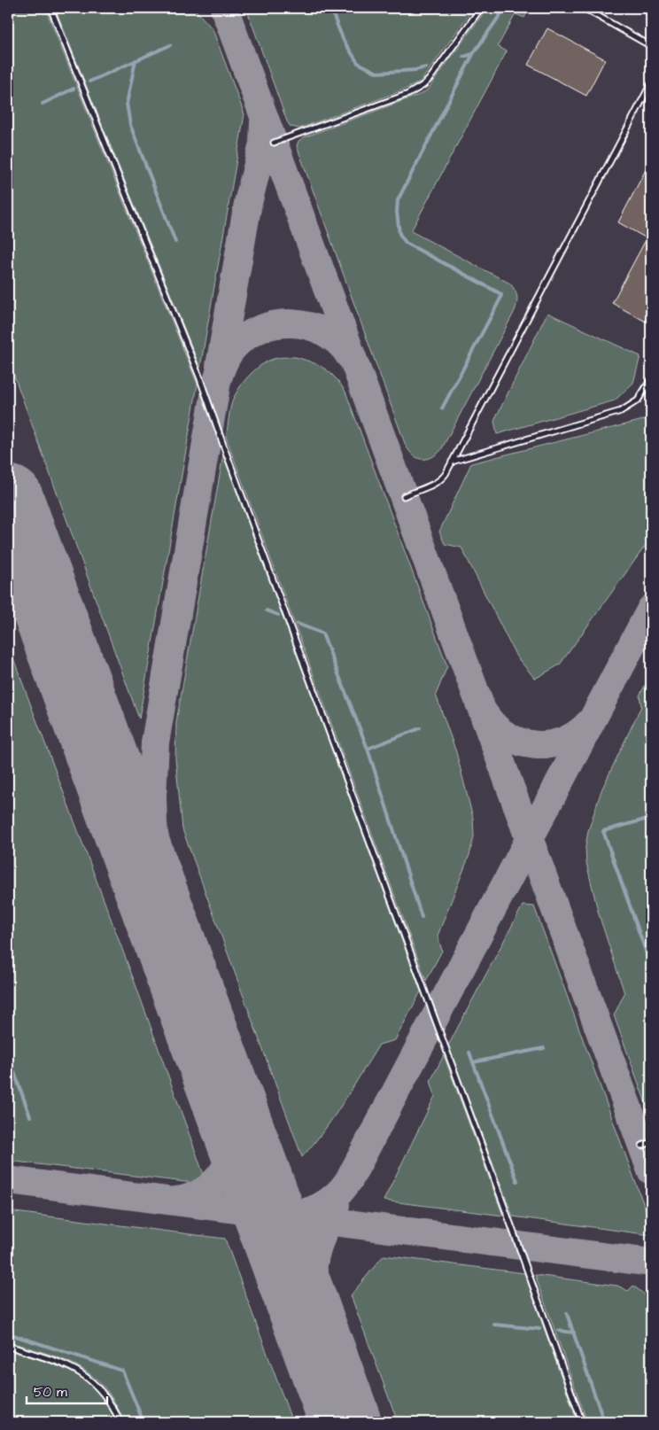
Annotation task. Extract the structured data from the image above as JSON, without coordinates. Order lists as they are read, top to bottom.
{
  "scale_bar": "50 m"
}
